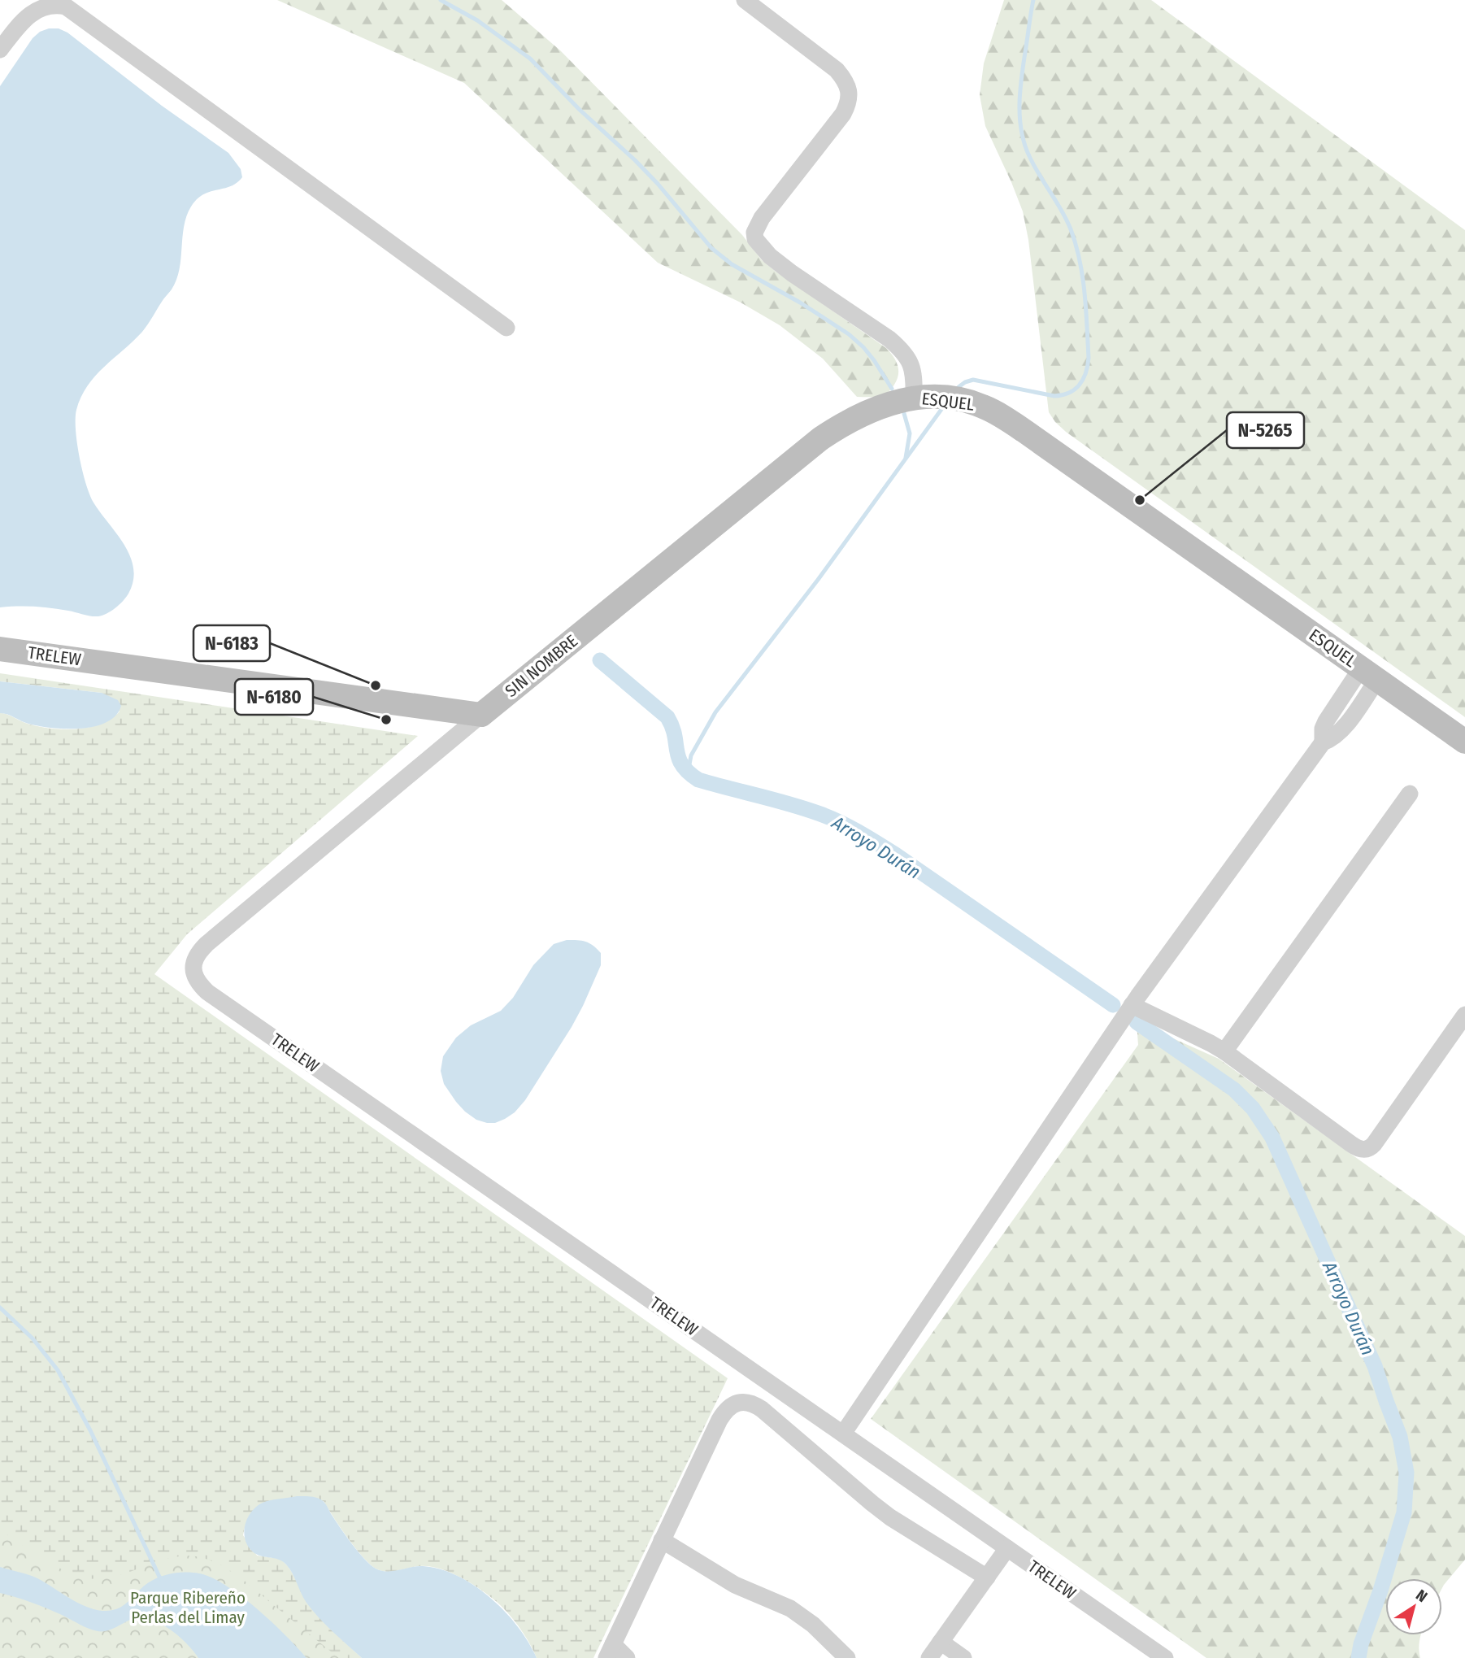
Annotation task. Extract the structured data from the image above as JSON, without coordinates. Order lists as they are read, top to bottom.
{
  "streets": {
    "main road": ["ESQUEL", "TRELEW", "SIN NOMBRE"]
  },
  "crossings": [
    ["ESQUEL", "SIN NOMBRE"],
    ["TRELEW", "SIN NOMBRE"]
  ],
  "water": ["Arroyo Durán"],
  "parks": ["Parque Ribereño Perlas del Limay"],
  "places": ["N-5265", "N-6183", "N-6180"],
  "north": "top right"
}
